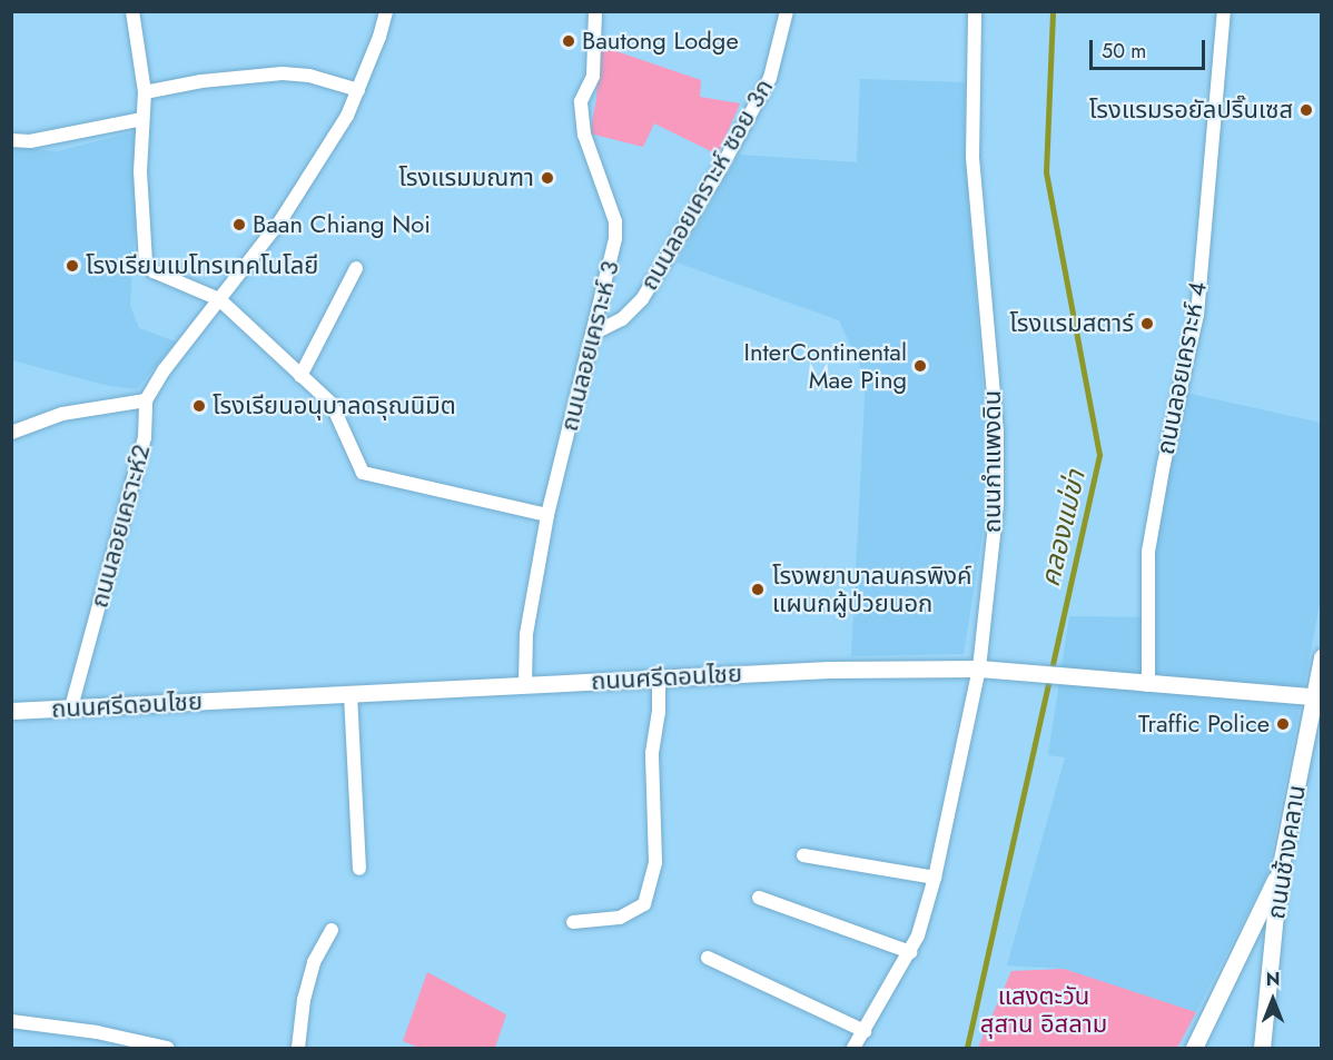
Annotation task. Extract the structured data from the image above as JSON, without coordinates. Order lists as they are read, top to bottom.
{
  "streets": {
    "street": [
      "ถนนลอยเคราะห์ ซอย 3ก",
      "ถนนลอยเคราะห์ 3",
      "ถนนลอยเคราะห์ 4",
      "ถนนกำแพงดิน",
      "ถนนลอยเคราะห์2",
      "ถนนศรีดอนไชย",
      "ถนนช้างคลาน"
    ]
  },
  "crossings": [
    ["ถนนลอยเคราะห์ ซอย 3ก", "ถนนลอยเคราะห์ 3"],
    ["ถนนลอยเคราะห์ 3", "ถนนศรีดอนไชย"],
    ["ถนนลอยเคราะห์ 4", "ถนนศรีดอนไชย"],
    ["ถนนกำแพงดิน", "ถนนศรีดอนไชย"],
    ["ถนนลอยเคราะห์2", "ถนนศรีดอนไชย"],
    ["ถนนศรีดอนไชย", "ถนนช้างคลาน"]
  ],
  "water": ["คลองแม่ข่า"],
  "parks": ["แสงตะวัน สุสาน อิสลาม"],
  "places": [
    "Bautong Lodge",
    "โรงแรมรอยัลปริ๊นเซส",
    "โรงแรมมณฑา",
    "Baan Chiang Noi",
    "โรงเรียนเมโทรเทคโนโลยี",
    "โรงแรมสตาร์",
    "InterContinental Mae Ping",
    "โรงเรียนอนุบาลดรุณนิมิต",
    "โรงพยาบาลนครพิงค์ แผนกผู้ป่วยนอก",
    "Traffic Police"
  ],
  "scale_bar": "50 m",
  "north": "top"
}
